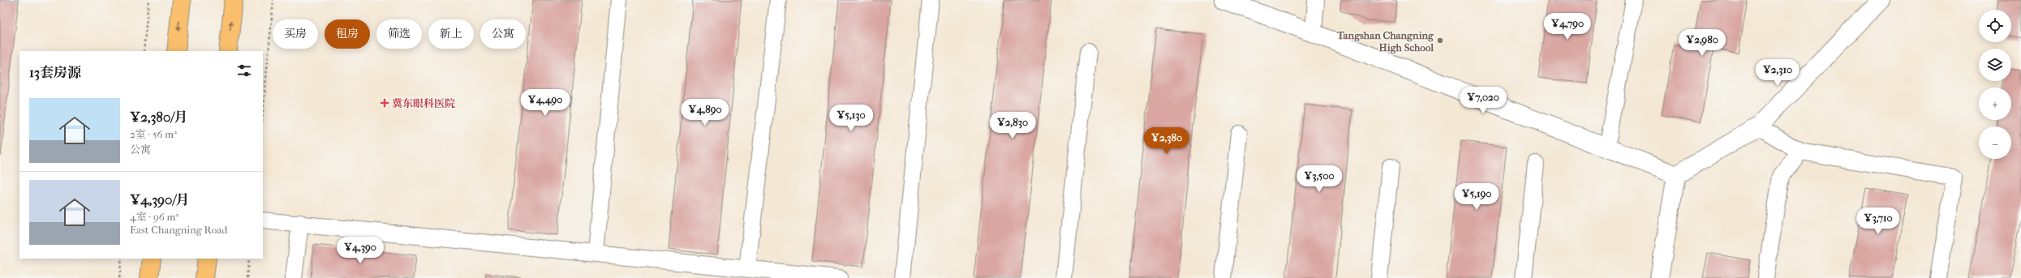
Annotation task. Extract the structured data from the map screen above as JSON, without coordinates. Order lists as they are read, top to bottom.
{
  "places": {
    "other": ["Tangshan Changning High School"],
    "health": ["冀东眼科医院"]
  },
  "page": {
    "map_buttons": ["+", "−"],
    "price": [
      "¥4,790",
      "¥2,980",
      "¥2,310",
      "¥7,020",
      "¥4,490",
      "¥4,890",
      "¥5,130",
      "¥2,830",
      "¥2,380",
      "¥3,500",
      "¥5,190",
      "¥3,710",
      "¥4,390"
    ],
    "chip": [
      "买房",
      "租房",
      "筛选",
      "新上",
      "公寓"
    ],
    "heading": "13套房源",
    "list": [
      {
        "name": "¥2,380/月",
        "note": "2室 · 56 m² · 公寓"
      },
      {
        "name": "¥4,390/月",
        "note": "4室 · 96 m² · East Changning Road"
      }
    ]
  }
}
